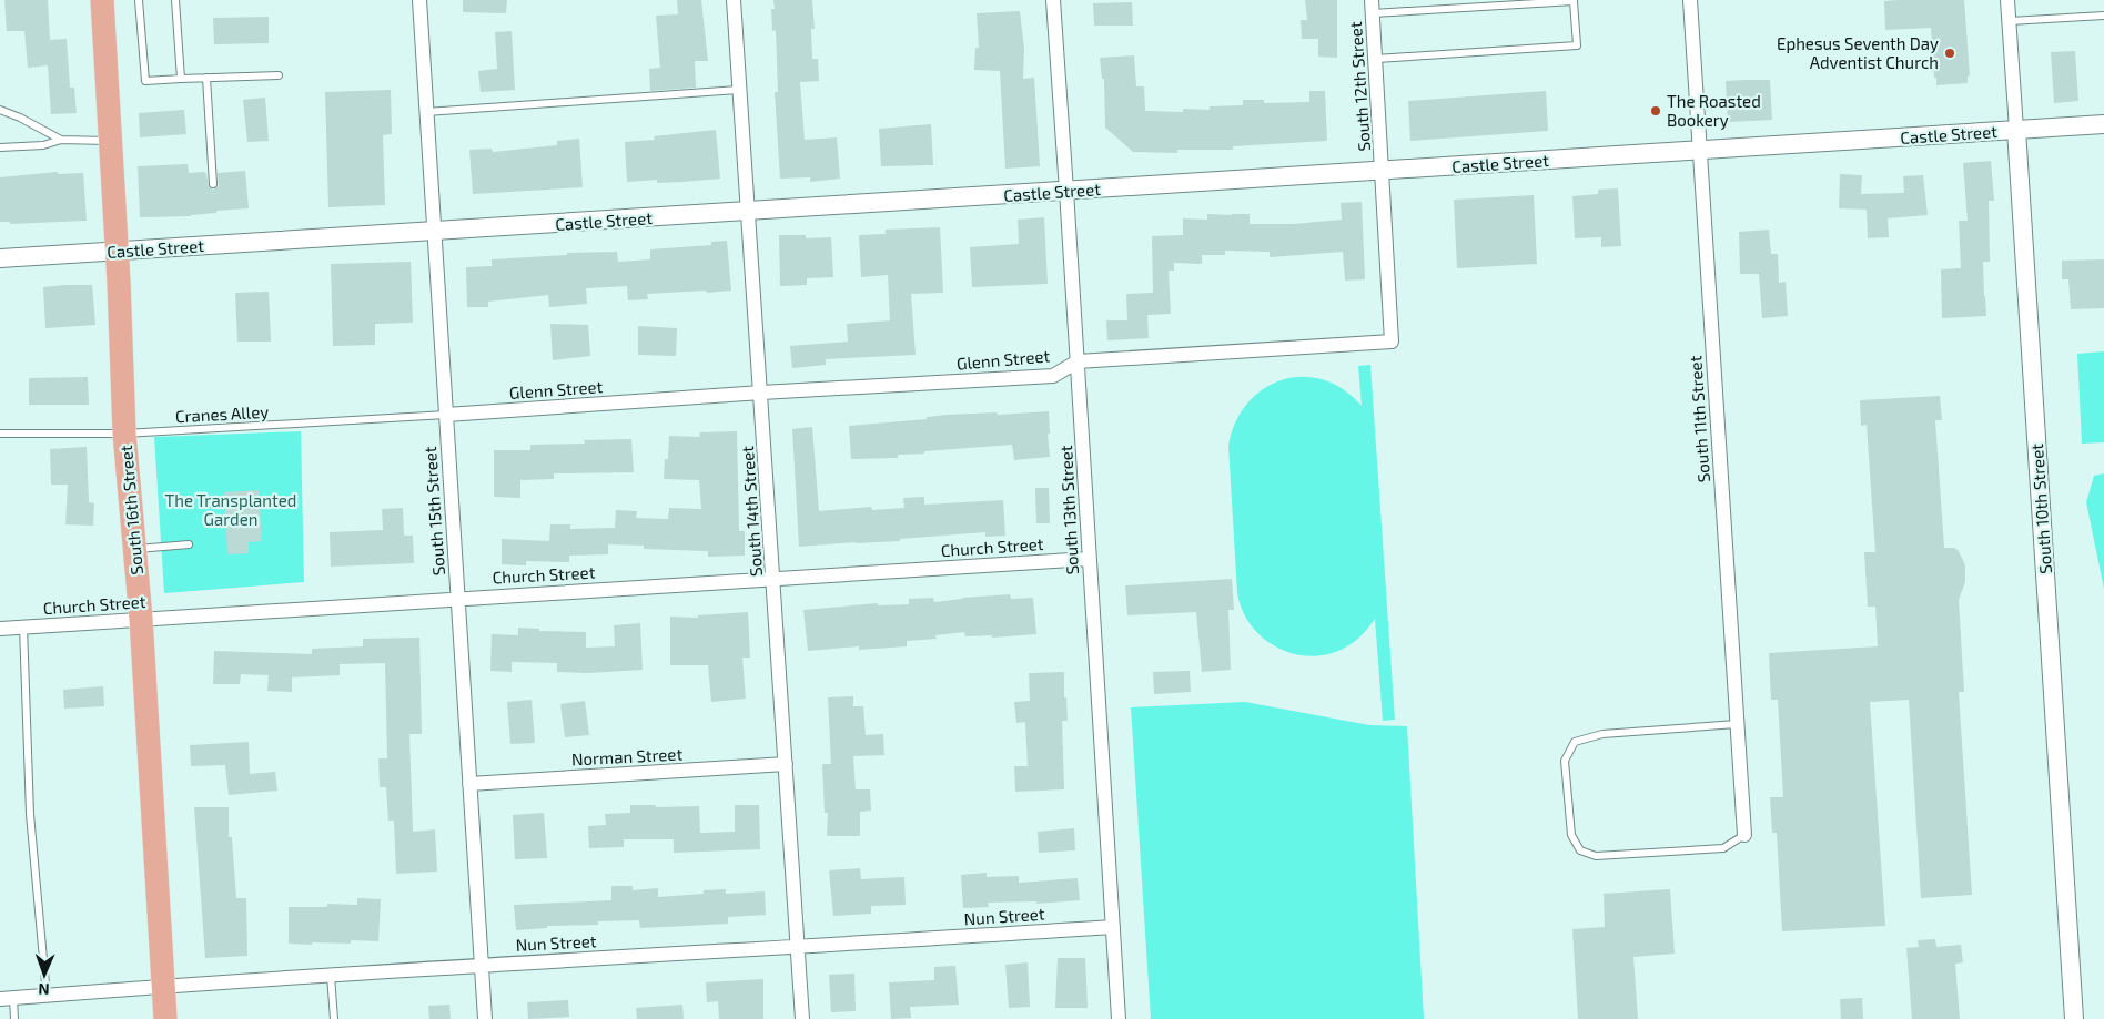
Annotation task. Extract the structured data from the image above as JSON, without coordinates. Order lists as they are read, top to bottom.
{
  "streets": {
    "main road": ["South 16th Street"],
    "street": [
      "South 12th Street",
      "Castle Street",
      "Glenn Street",
      "South 11th Street",
      "South 10th Street",
      "South 13th Street",
      "South 15th Street",
      "South 14th Street",
      "Church Street",
      "Norman Street",
      "Nun Street"
    ],
    "lane": ["Cranes Alley"]
  },
  "crossings": [
    ["South 12th Street", "Castle Street"],
    ["South 12th Street", "Glenn Street"],
    ["Castle Street", "Glenn Street"],
    ["Castle Street", "South 11th Street"],
    ["Castle Street", "South 10th Street"],
    ["Castle Street", "South 16th Street"],
    ["Castle Street", "South 13th Street"],
    ["Castle Street", "South 15th Street"],
    ["Castle Street", "South 14th Street"],
    ["Glenn Street", "Cranes Alley"],
    ["Glenn Street", "South 13th Street"],
    ["Glenn Street", "South 15th Street"],
    ["Glenn Street", "South 14th Street"],
    ["Cranes Alley", "South 16th Street"],
    ["Cranes Alley", "South 15th Street"],
    ["South 16th Street", "Church Street"],
    ["South 16th Street", "Nun Street"],
    ["South 13th Street", "Church Street"],
    ["South 13th Street", "Nun Street"],
    ["South 15th Street", "Church Street"],
    ["South 15th Street", "Norman Street"],
    ["South 15th Street", "Nun Street"],
    ["South 14th Street", "Church Street"],
    ["South 14th Street", "Norman Street"],
    ["South 14th Street", "Nun Street"]
  ],
  "parks": ["The Transplanted Garden"],
  "places": ["Ephesus Seventh Day Adventist Church", "The Roasted Bookery"],
  "north": "bottom"
}
